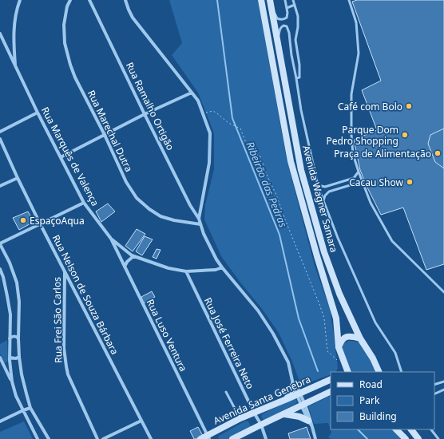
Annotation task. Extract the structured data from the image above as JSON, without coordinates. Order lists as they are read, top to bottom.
{
  "streets": {
    "main road": ["Avenida Wagner Samara", "Avenida Santa Genebra"],
    "street": [
      "Rua Ramalho Ortigão",
      "Rua Marechal Dutra",
      "Rua Marquês de Valença",
      "Rua Nelson de Souza Bárbara",
      "Rua Frei São Carlos",
      "Rua Luso Ventura",
      "Rua José Ferreira Neto"
    ]
  },
  "crossings": [
    ["Rua Marquês de Valença", "Rua Luso Ventura"],
    ["Rua Marquês de Valença", "Rua José Ferreira Neto"],
    ["Rua Nelson de Souza Bárbara", "Rua Frei São Carlos"],
    ["Rua Luso Ventura", "Avenida Santa Genebra"],
    ["Rua José Ferreira Neto", "Avenida Santa Genebra"]
  ],
  "water": ["Ribeirão das Pedras"],
  "places": [
    "Café com Bolo",
    "Parque Dom Pedro Shopping",
    "Praça de Alimentação",
    "Cacau Show",
    "EspaçoAqua"
  ],
  "legend": ["Road", "Park", "Building"]
}
